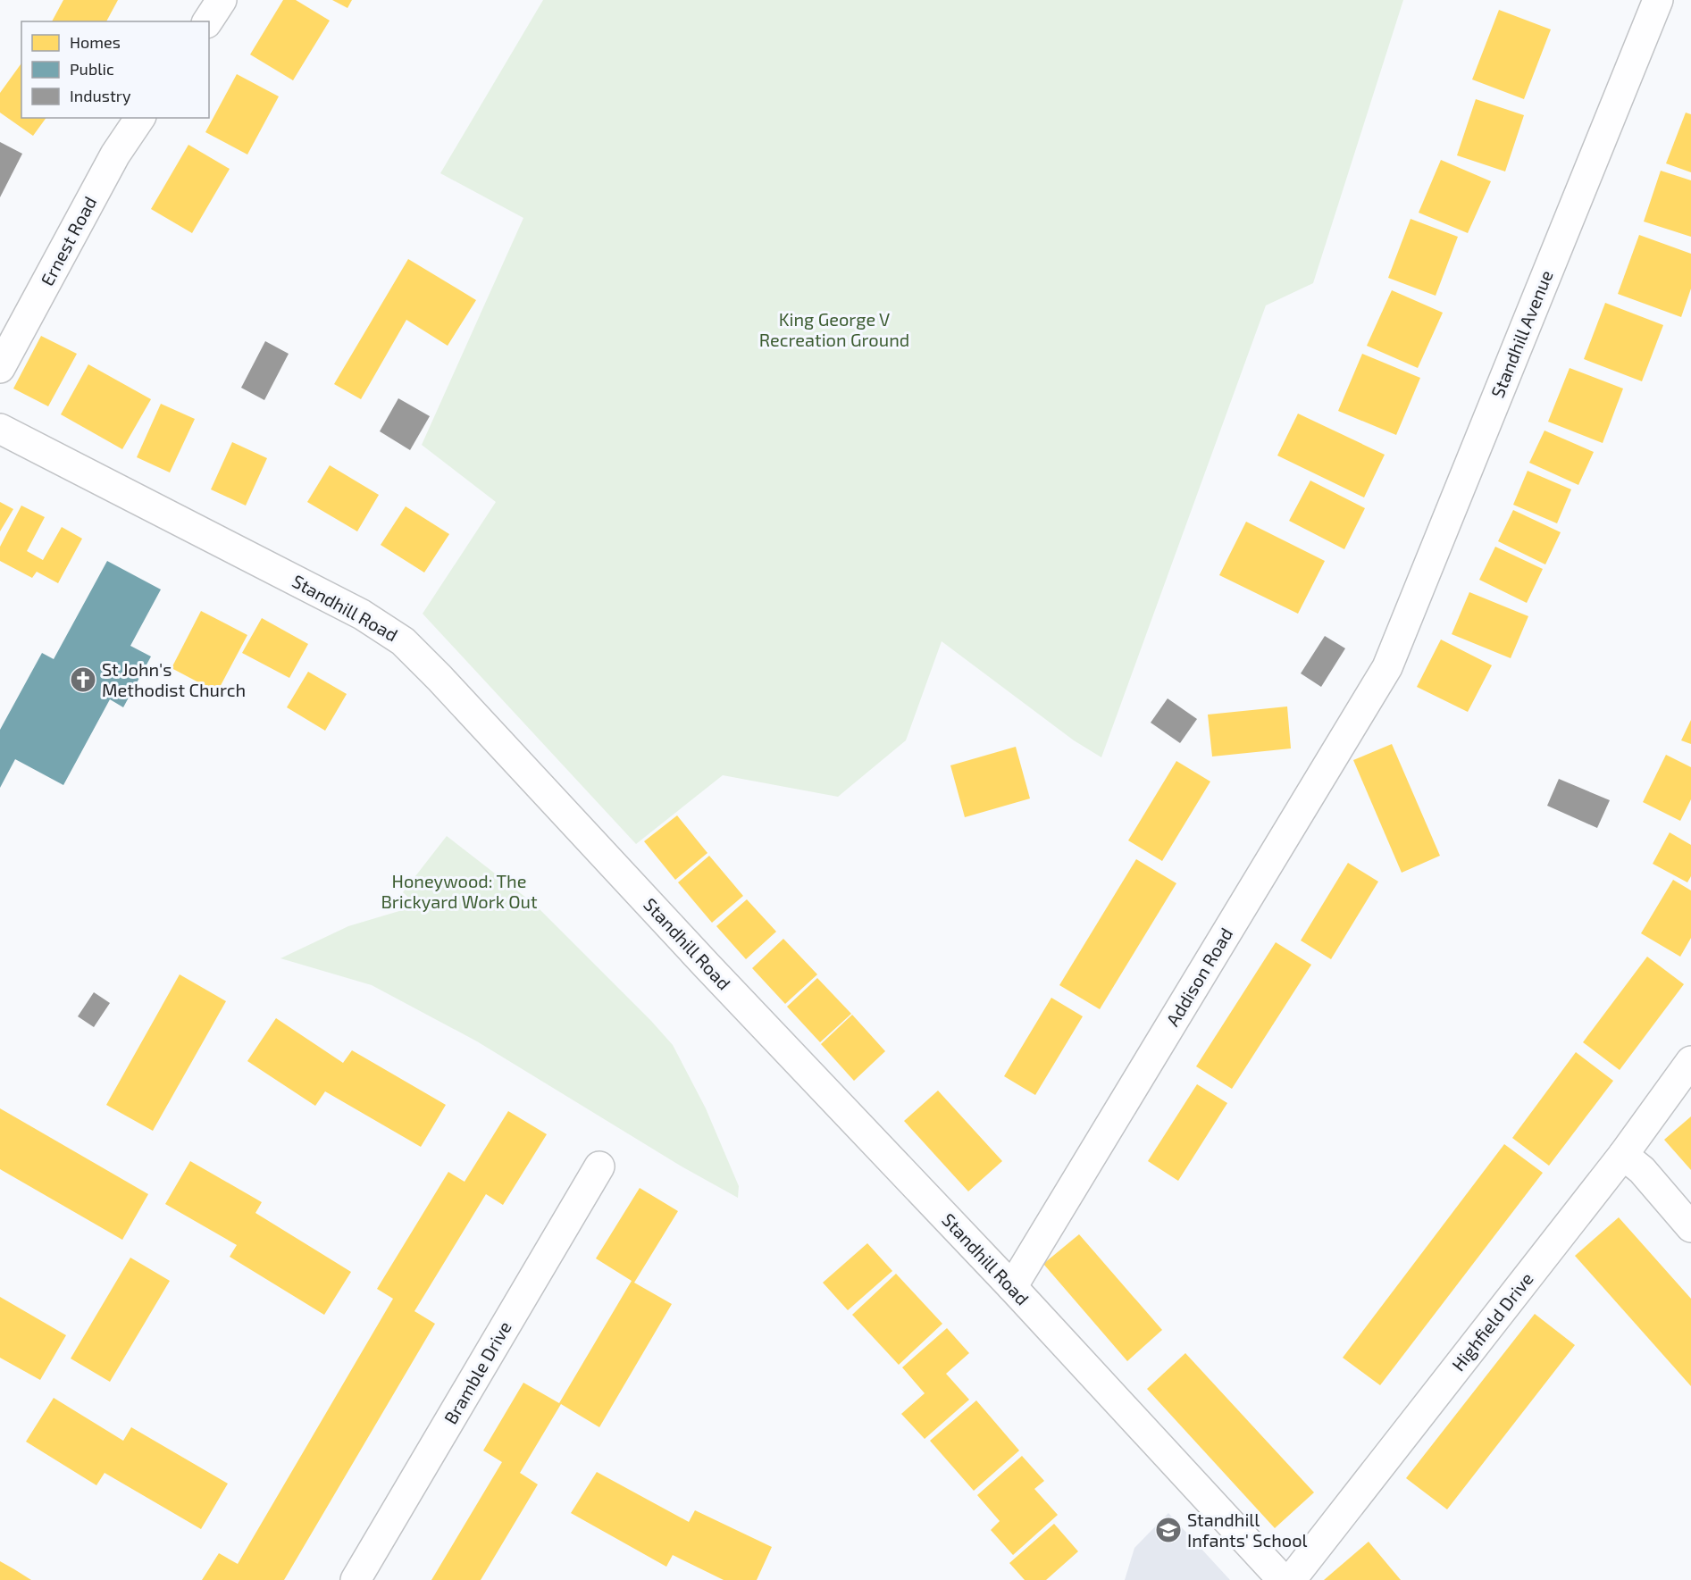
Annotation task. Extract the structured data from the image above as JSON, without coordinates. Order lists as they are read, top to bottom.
{
  "streets": {
    "street": [
      "Ernest Road",
      "Standhill Avenue",
      "Standhill Road",
      "Addison Road",
      "Highfield Drive",
      "Bramble Drive"
    ]
  },
  "crossings": [
    ["Standhill Avenue", "Addison Road"],
    ["Standhill Road", "Addison Road"]
  ],
  "parks": ["King George V Recreation Ground", "Honeywood: The Brickyard Work Out"],
  "places": {
    "church": ["St John's Methodist Church"],
    "school or university": ["Standhill Infants' School"]
  },
  "legend": ["Homes", "Public", "Industry"]
}
